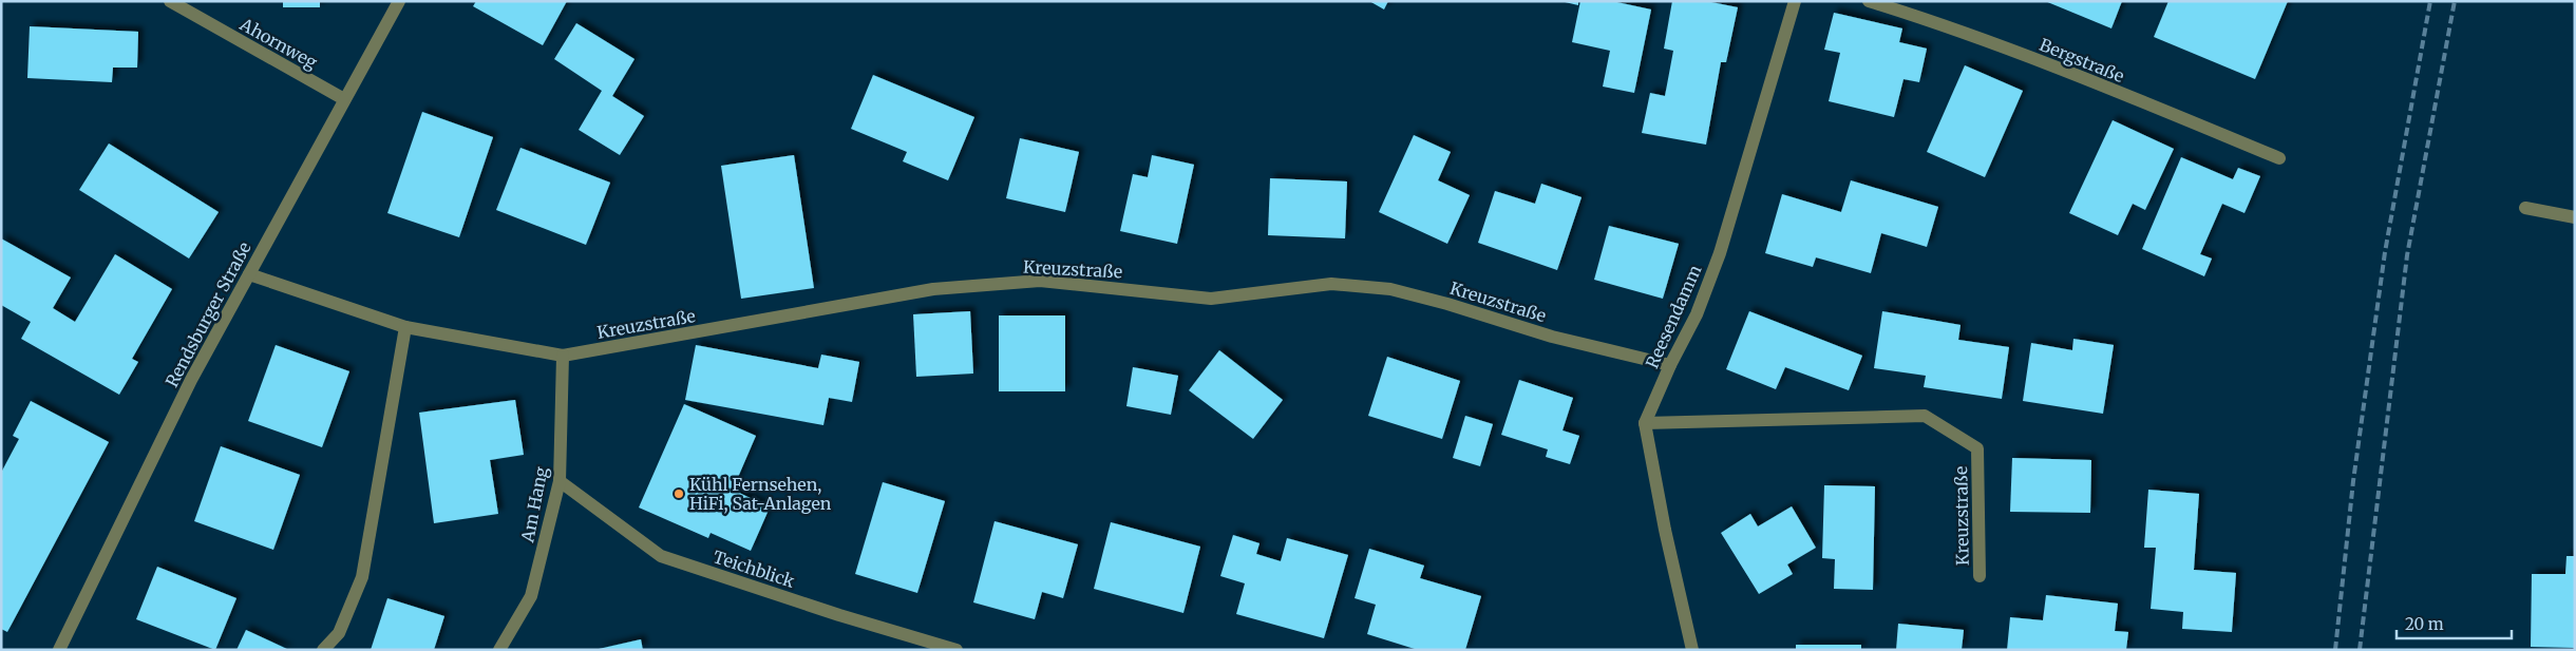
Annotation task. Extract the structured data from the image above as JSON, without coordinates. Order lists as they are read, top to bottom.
{
  "streets": {
    "street": [
      "Ahornweg",
      "Bergstraße",
      "Kreuzstraße",
      "Rendsburger Straße",
      "Reesendamm",
      "Am Hang",
      "Teichblick"
    ]
  },
  "crossings": [
    ["Ahornweg", "Rendsburger Straße"],
    ["Kreuzstraße", "Rendsburger Straße"],
    ["Kreuzstraße", "Reesendamm"],
    ["Kreuzstraße", "Am Hang"],
    ["Am Hang", "Teichblick"]
  ],
  "places": ["Kühl Fernsehen, HiFi, Sat-Anlagen"],
  "scale_bar": "20 m"
}
